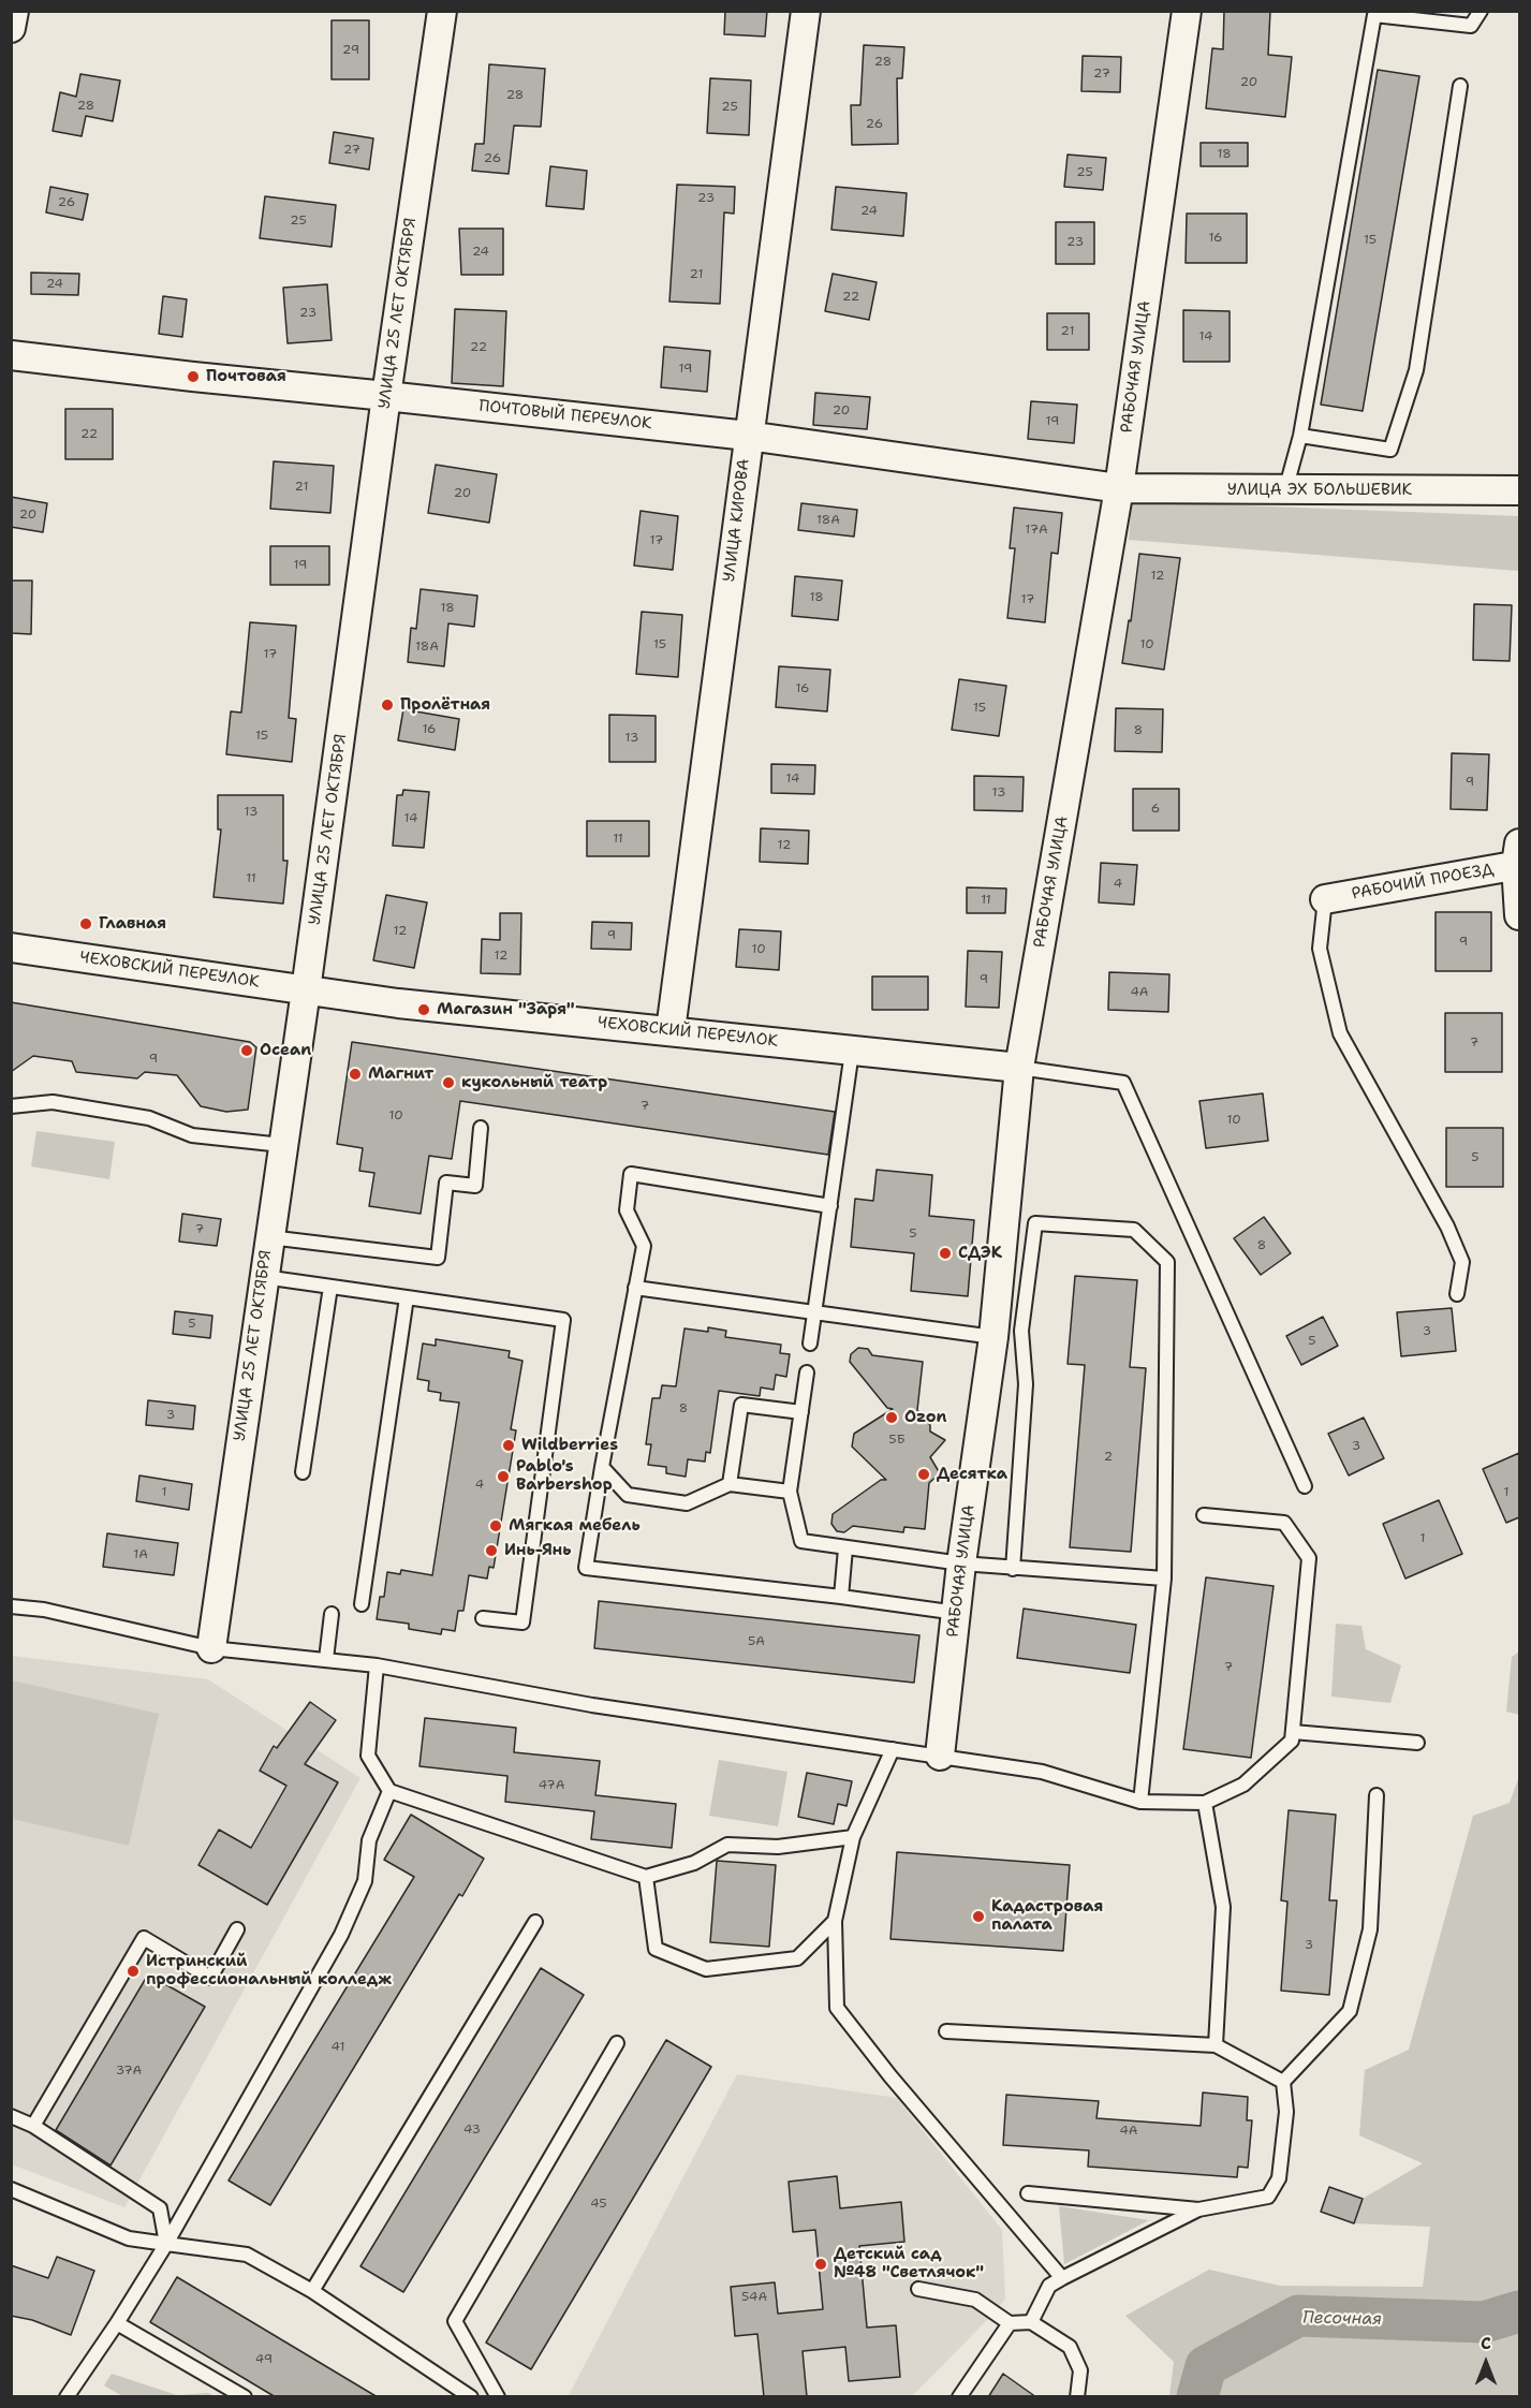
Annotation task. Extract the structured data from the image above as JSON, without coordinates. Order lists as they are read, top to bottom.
{
  "streets": {
    "street": [
      "УЛИЦА 25 ЛЕТ ОКТЯБРЯ",
      "РАБОЧАЯ УЛИЦА",
      "ПОЧТОВЫЙ ПЕРЕУЛОК",
      "УЛИЦА ЭХ БОЛЬШЕВИК",
      "УЛИЦА КИРОВА",
      "РАБОЧИЙ ПРОЕЗД",
      "ЧЕХОВСКИЙ ПЕРЕУЛОК"
    ]
  },
  "crossings": [
    ["УЛИЦА 25 ЛЕТ ОКТЯБРЯ", "ПОЧТОВЫЙ ПЕРЕУЛОК"],
    ["УЛИЦА 25 ЛЕТ ОКТЯБРЯ", "ЧЕХОВСКИЙ ПЕРЕУЛОК"],
    ["РАБОЧАЯ УЛИЦА", "ПОЧТОВЫЙ ПЕРЕУЛОК"],
    ["РАБОЧАЯ УЛИЦА", "УЛИЦА ЭХ БОЛЬШЕВИК"],
    ["РАБОЧАЯ УЛИЦА", "ЧЕХОВСКИЙ ПЕРЕУЛОК"],
    ["ПОЧТОВЫЙ ПЕРЕУЛОК", "УЛИЦА ЭХ БОЛЬШЕВИК"],
    ["ПОЧТОВЫЙ ПЕРЕУЛОК", "УЛИЦА КИРОВА"],
    ["УЛИЦА КИРОВА", "ЧЕХОВСКИЙ ПЕРЕУЛОК"]
  ],
  "water": ["Песочная"],
  "places": [
    "Почтовая",
    "Пролётная",
    "Главная",
    "Магазин \"Заря\"",
    "Ocean",
    "Магнит",
    "кукольный театр",
    "СДЭК",
    "Ozon",
    "Wildberries",
    "Десятка",
    "Pablo's Barbershop",
    "Мягкая мебель",
    "Инь-Янь",
    "Кадастровая палата",
    "Истринский профессиональный колледж",
    "Детский сад №48 \"Светлячок\""
  ],
  "house_numbers": [
    "29",
    "28",
    "27",
    "20",
    "28",
    "28",
    "25",
    "26",
    "27",
    "18",
    "26",
    "25",
    "23",
    "26",
    "24",
    "25",
    "16",
    "15",
    "23",
    "24",
    "21",
    "24",
    "22",
    "23",
    "21",
    "14",
    "22",
    "19",
    "20",
    "19",
    "22",
    "21",
    "20",
    "20",
    "18А",
    "17А",
    "17",
    "19",
    "12",
    "18",
    "17",
    "18",
    "15",
    "10",
    "18А",
    "17",
    "16",
    "15",
    "16",
    "8",
    "15",
    "13",
    "14",
    "9",
    "13",
    "6",
    "13",
    "14",
    "11",
    "12",
    "11",
    "4",
    "11",
    "12",
    "9",
    "9",
    "10",
    "12",
    "9",
    "4А",
    "7",
    "9",
    "7",
    "10",
    "10",
    "5",
    "7",
    "5",
    "8",
    "5",
    "3",
    "5",
    "8",
    "3",
    "5Б",
    "3",
    "2",
    "4",
    "1",
    "1",
    "1",
    "1А",
    "5А",
    "7",
    "47А",
    "3",
    "41",
    "37А",
    "43",
    "4А",
    "45",
    "54А",
    "49"
  ],
  "north": "top"
}
